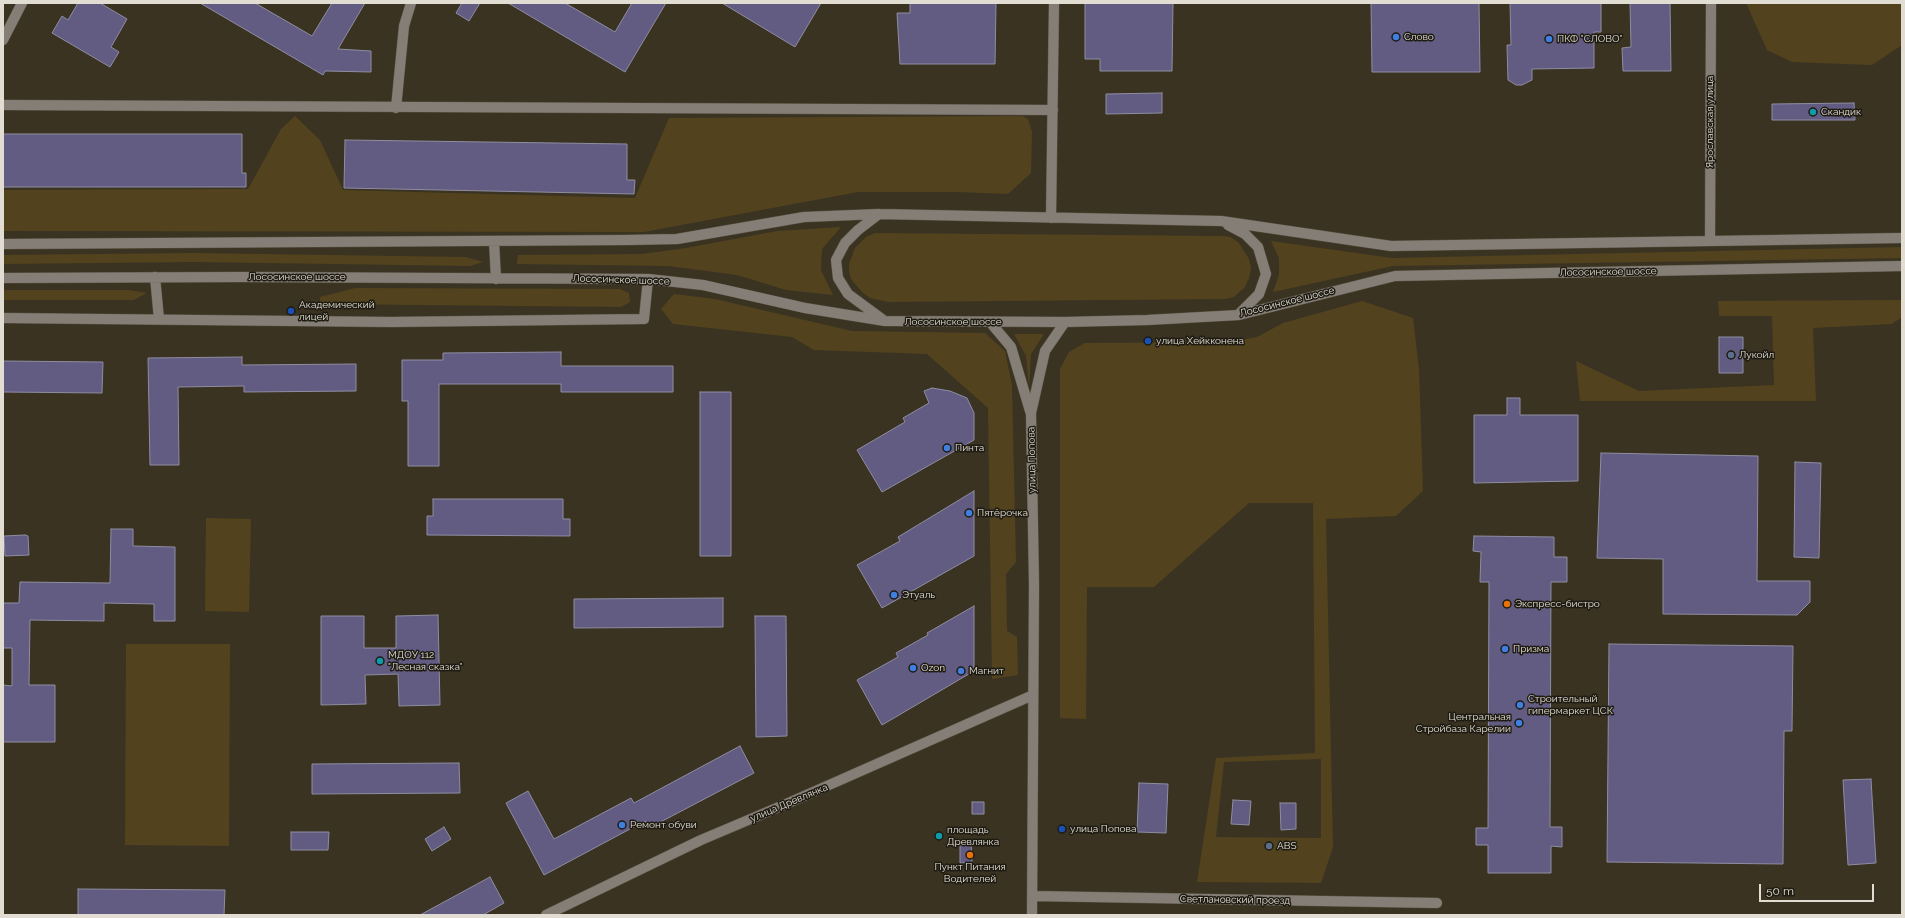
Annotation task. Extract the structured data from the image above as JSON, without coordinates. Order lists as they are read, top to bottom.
{
  "streets": {
    "street": [
      "Ярославская улица",
      "Лососинское шоссе",
      "улица Попова",
      "улица Древлянка",
      "Светлановский проезд"
    ]
  },
  "crossings": [
    ["Лососинское шоссе", "улица Попова"],
    ["улица Попова", "улица Древлянка"],
    ["улица Попова", "Светлановский проезд"]
  ],
  "places": [
    "Слово",
    "ПКФ \"СЛОВО\"",
    "Скандик",
    "Академический лицей",
    "улица Хейкконена",
    "Лукойл",
    "Пинта",
    "Пятёрочка",
    "Этуаль",
    "Экспресс-бистро",
    "Призма",
    "МДОУ 112 \"Лесная сказка\"",
    "Ozon",
    "Магнит",
    "Строительный гипермаркет ЦСК",
    "Центральная Стройбаза Карелии",
    "Ремонт обуви",
    "улица Попова",
    "площадь Древлянка",
    "ABS",
    "Пункт Питания Водителей"
  ],
  "scale_bar": "50 m"
}
